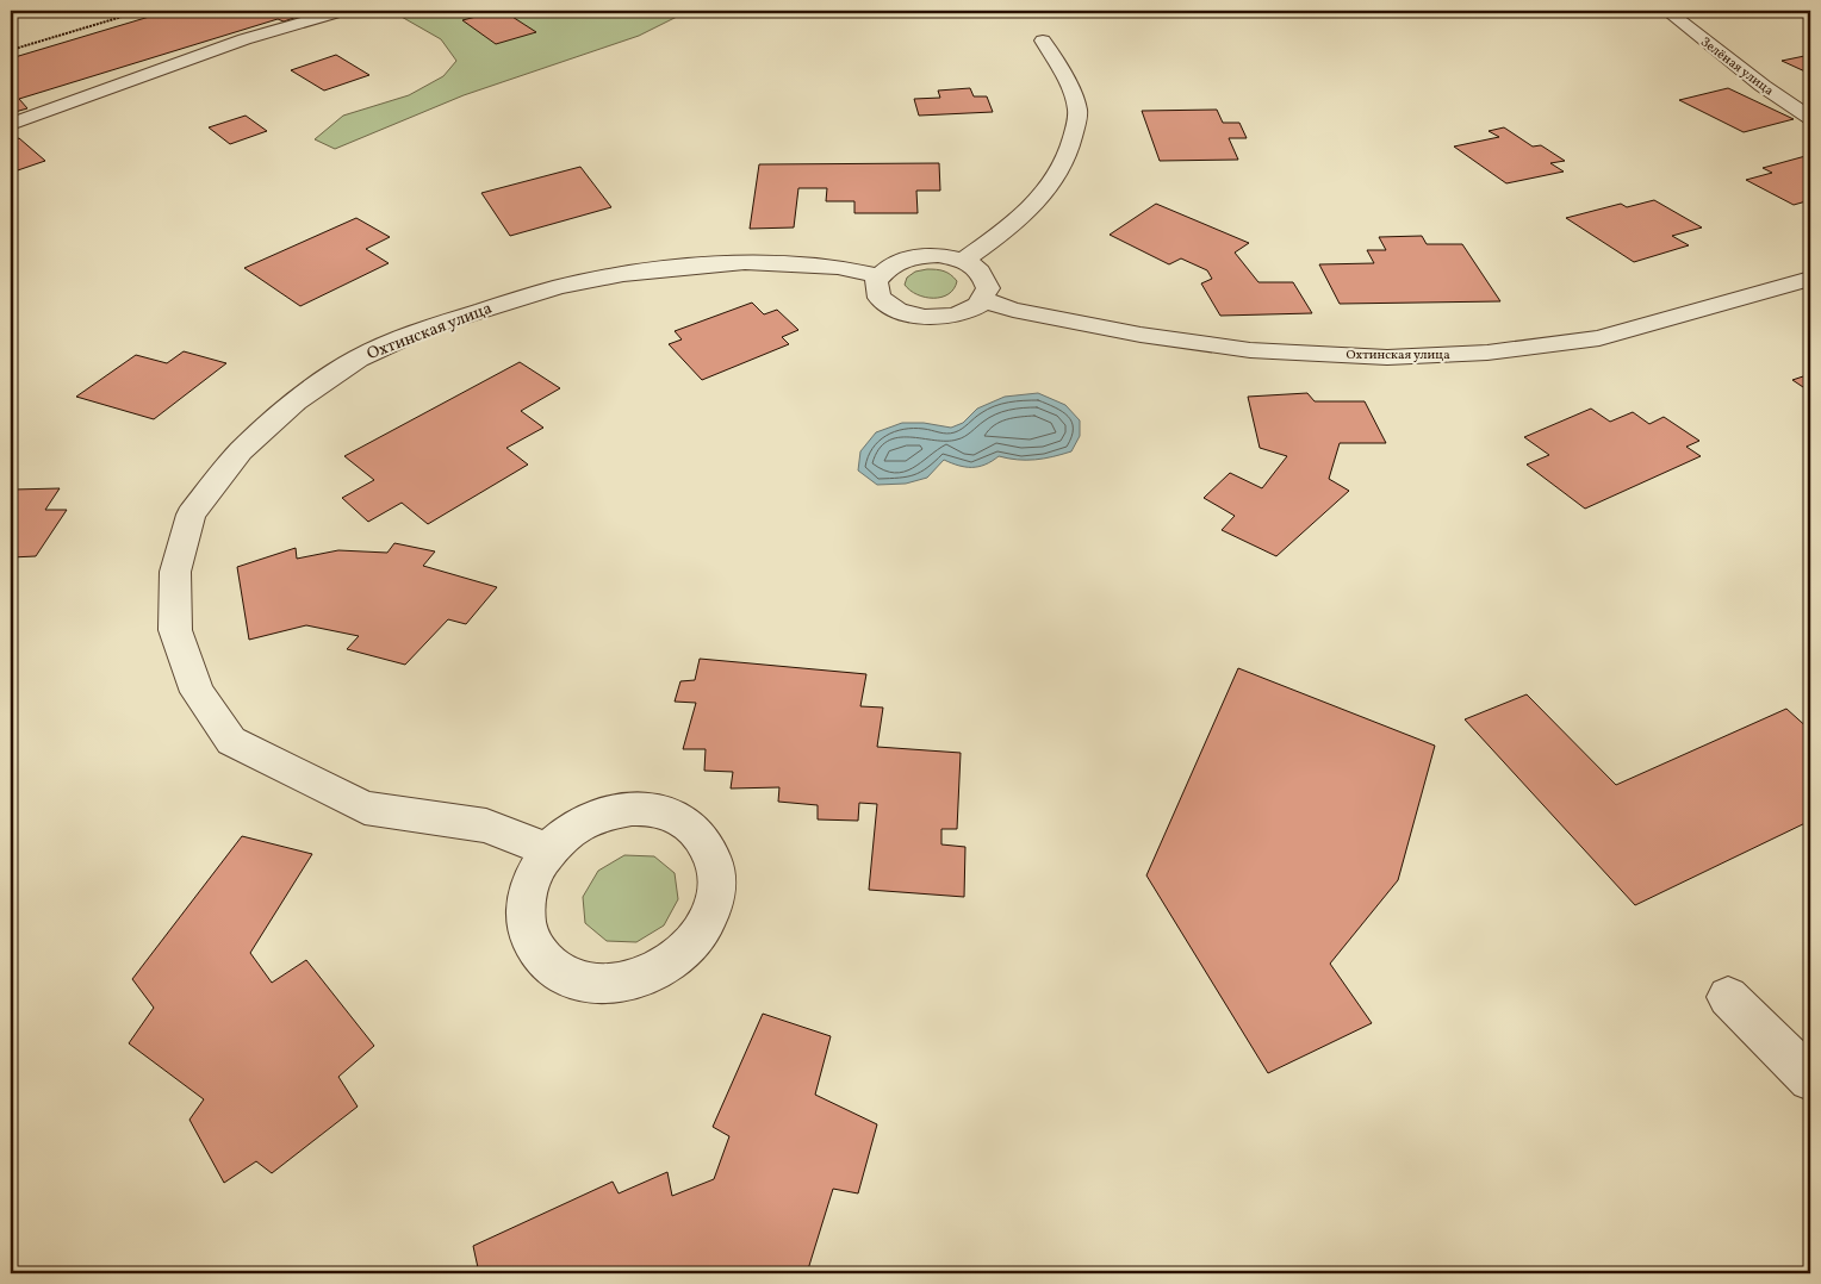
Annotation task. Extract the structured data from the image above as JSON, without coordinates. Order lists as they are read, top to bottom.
{
  "streets": {
    "street": ["Зелёная улица", "Охтинская улица"]
  }
}
